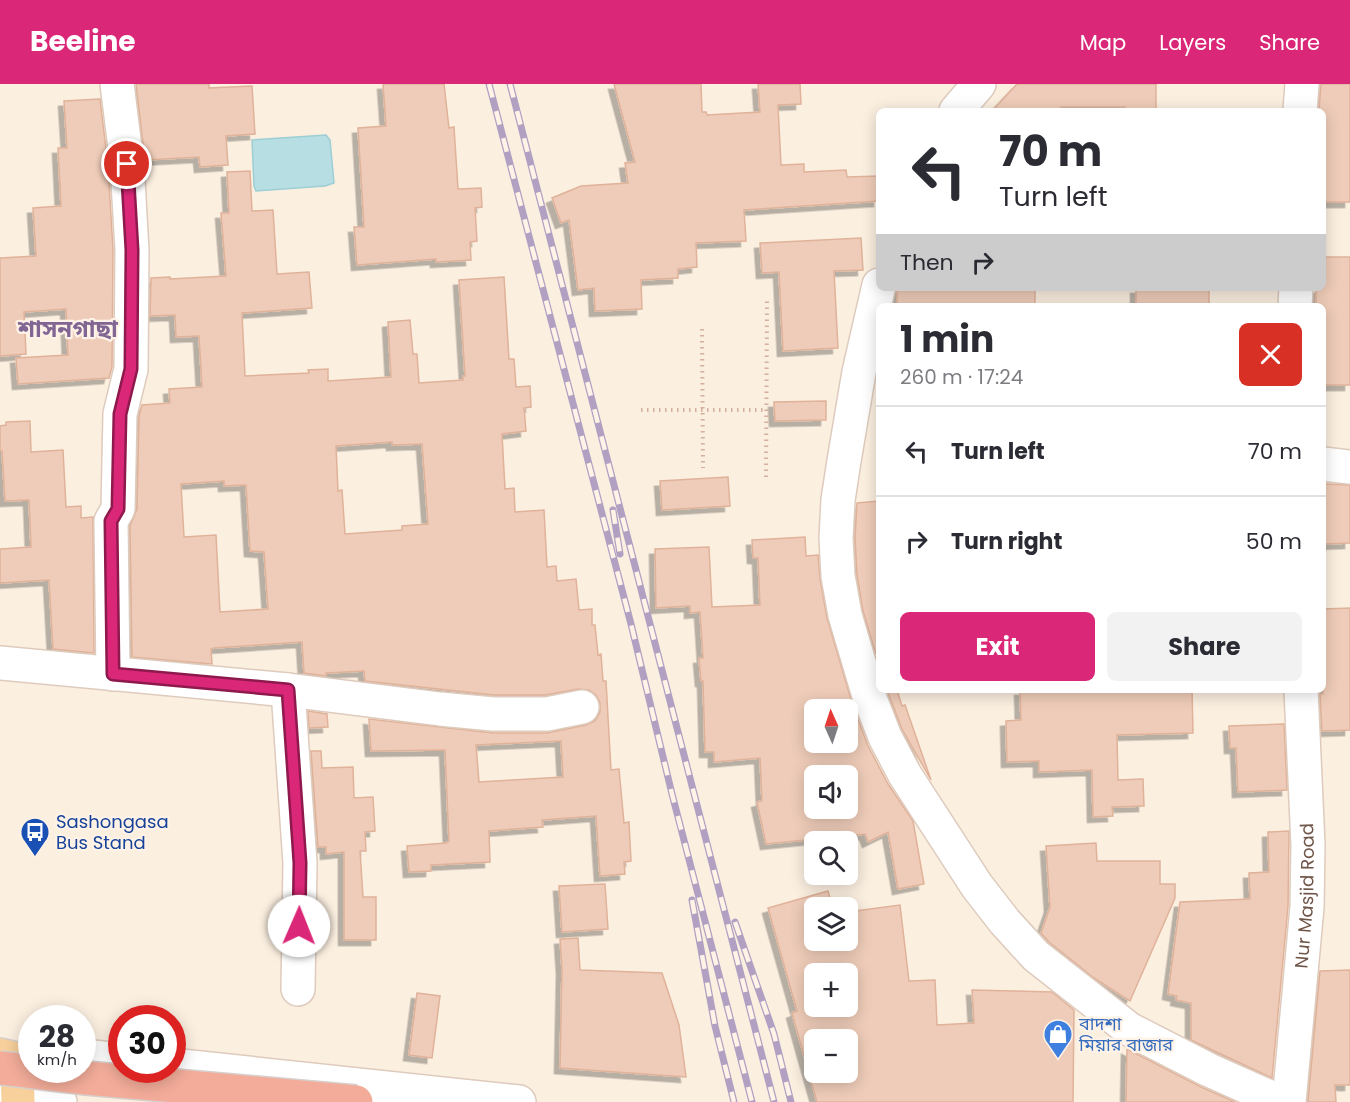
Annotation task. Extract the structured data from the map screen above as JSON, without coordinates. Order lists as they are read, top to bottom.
{
  "streets": {
    "street": ["Nur Masjid Road"]
  },
  "districts": ["শাসনগাছা"],
  "places": {
    "bus stop": ["Sashongasa Bus Stand"],
    "shop": ["বাদশা মিয়ার বাজার"]
  },
  "north": "top",
  "page": {
    "header": "Beeline",
    "nav": ["Map", "Layers", "Share"],
    "turn": ["70 m", "Turn left"],
    "then": "Then",
    "heading": ["1 min", "260 m · 17:24"],
    "list": [
      {
        "name": "Turn left",
        "value": "70 m"
      },
      {
        "name": "Turn right",
        "value": "50 m"
      }
    ],
    "buttons": ["Exit", "Share"],
    "map_buttons": ["+", "−"],
    "speed": "28 km/h",
    "limit": "30"
  }
}
